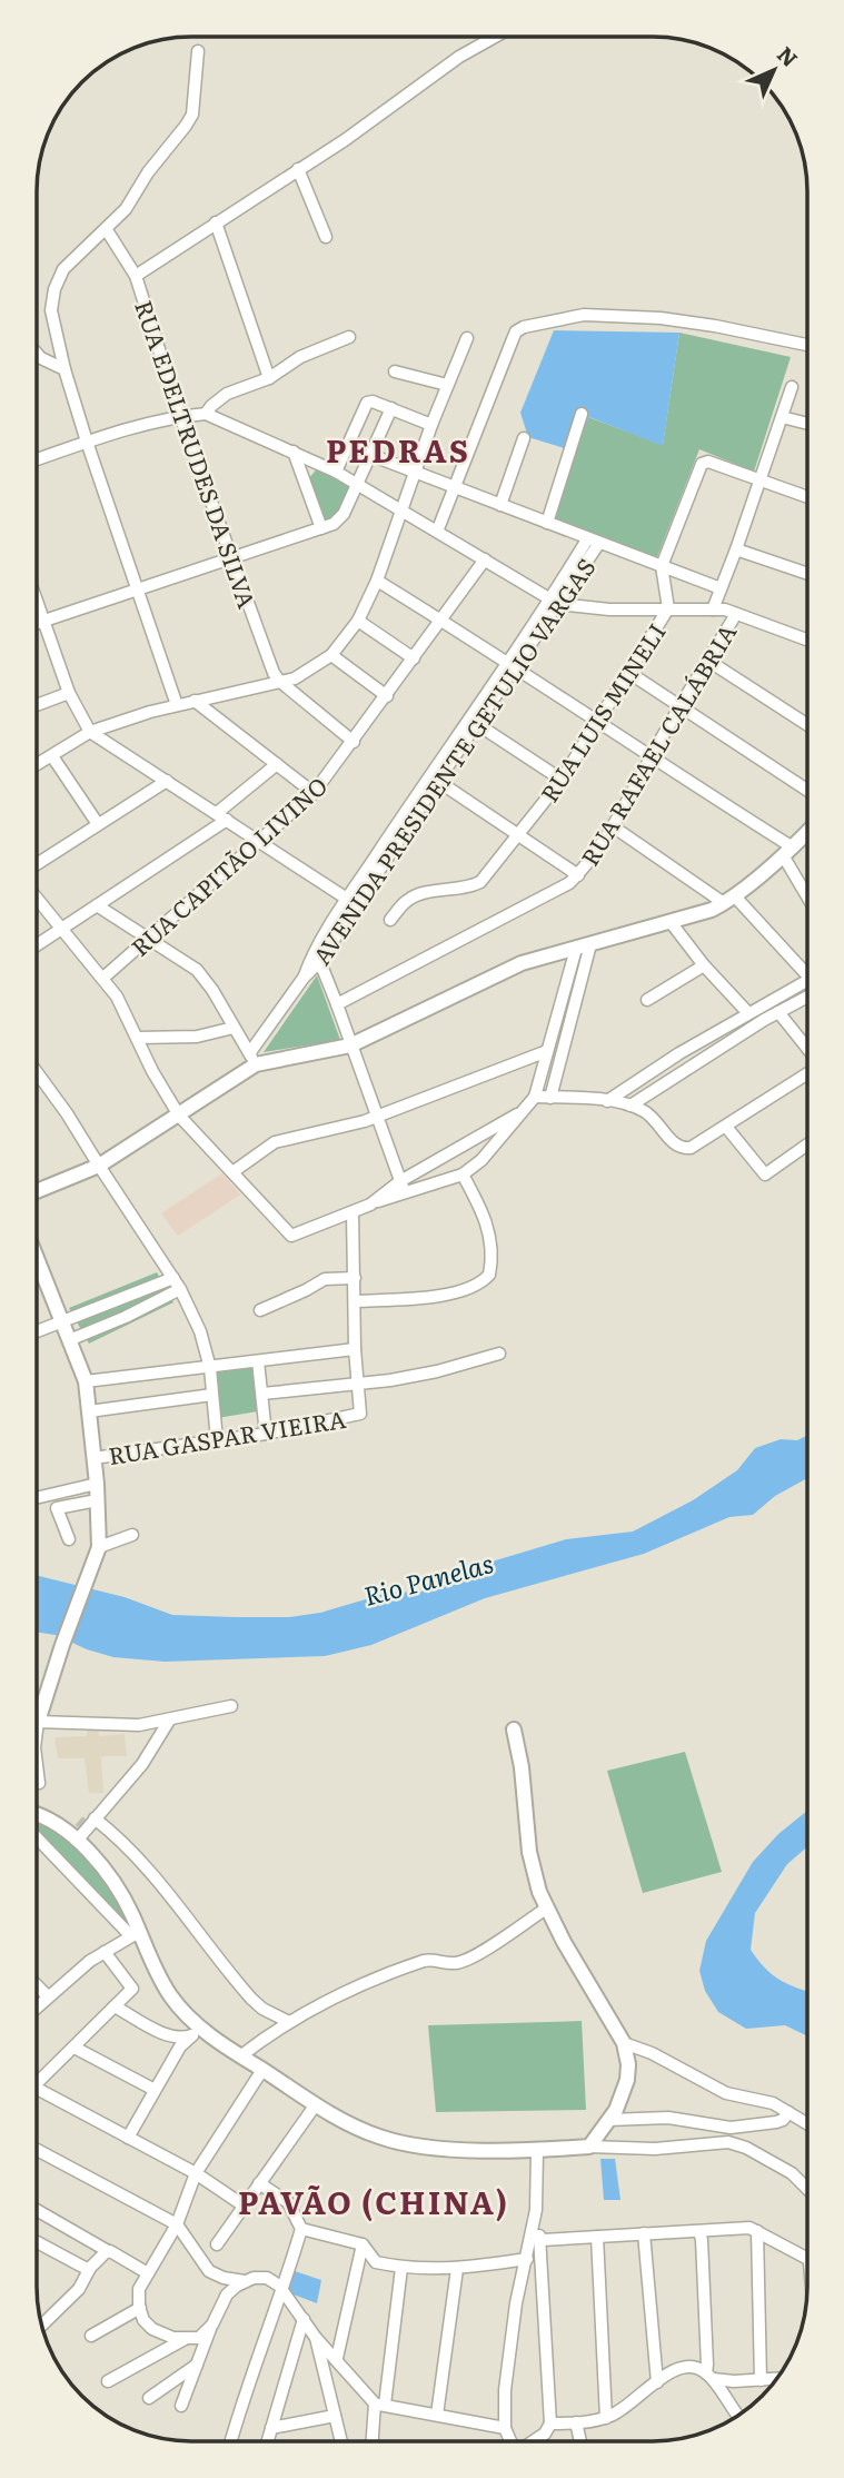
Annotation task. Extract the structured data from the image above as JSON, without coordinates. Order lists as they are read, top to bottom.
{
  "streets": {
    "street": [
      "RUA EDELTRUDES DA SILVA",
      "RUA LUIS MINELI",
      "RUA RAFAEL CALÁBRIA",
      "AVENIDA PRESIDENTE GETULIO VARGAS",
      "RUA CAPITÃO LIVINO",
      "RUA GASPAR VIEIRA"
    ]
  },
  "districts": ["PEDRAS", "PAVÃO (CHINA)"],
  "water": ["Rio Panelas"],
  "north": "top right"
}
